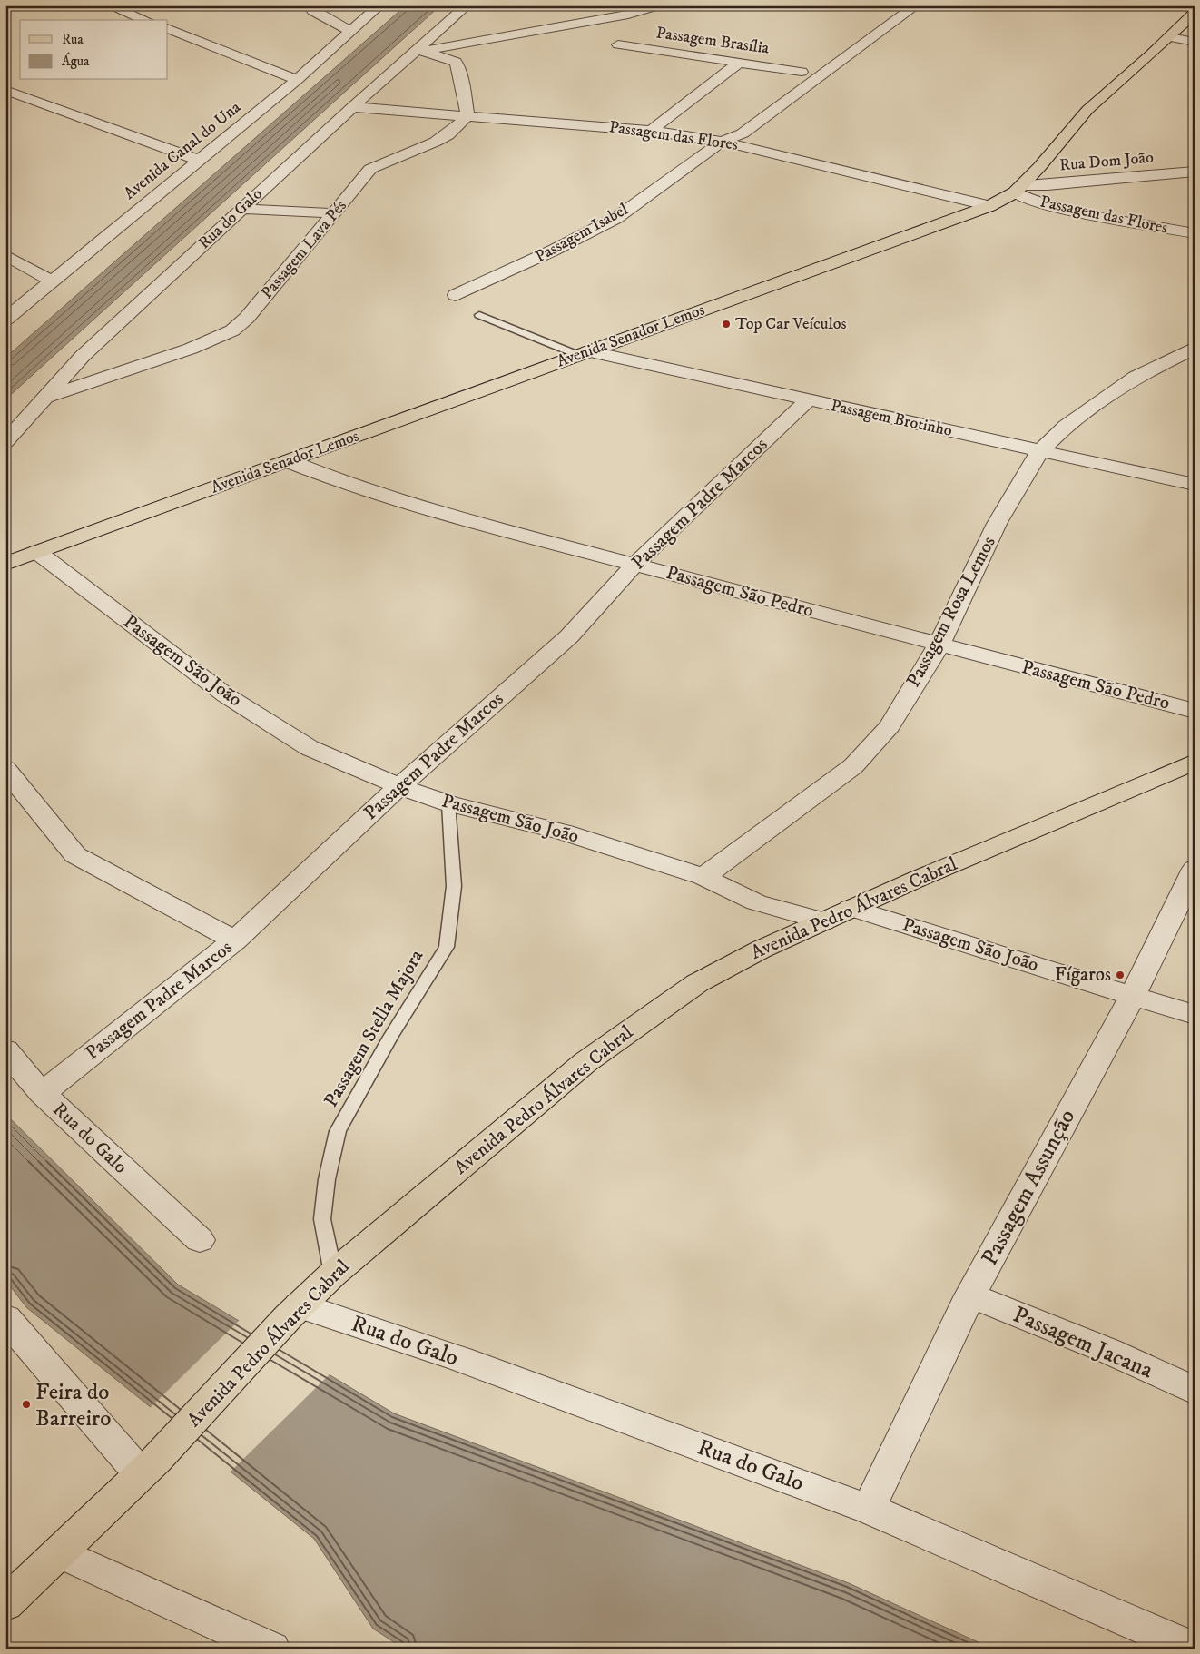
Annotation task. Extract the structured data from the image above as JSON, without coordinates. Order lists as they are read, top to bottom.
{
  "streets": {
    "main road": ["Avenida Senador Lemos", "Avenida Pedro Álvares Cabral"],
    "street": [
      "Passagem Brasília",
      "Passagem das Flores",
      "Avenida Canal do Una",
      "Rua Dom João",
      "Rua do Galo",
      "Passagem Isabel",
      "Passagem Lava Pés",
      "Passagem Brotinho",
      "Passagem Padre Marcos",
      "Passagem São Pedro",
      "Passagem Rosa Lemos",
      "Passagem São João",
      "Passagem Assunção",
      "Passagem Jacana"
    ],
    "lane": ["Passagem Stella Majora"]
  },
  "crossings": [
    ["Passagem das Flores", "Rua Dom João"],
    ["Passagem das Flores", "Rua do Galo"],
    ["Passagem das Flores", "Passagem Isabel"],
    ["Passagem das Flores", "Passagem Lava Pés"],
    ["Passagem das Flores", "Avenida Senador Lemos"],
    ["Rua Dom João", "Avenida Senador Lemos"],
    ["Rua do Galo", "Passagem Lava Pés"],
    ["Rua do Galo", "Passagem Padre Marcos"],
    ["Rua do Galo", "Avenida Pedro Álvares Cabral"],
    ["Rua do Galo", "Passagem Assunção"],
    ["Avenida Senador Lemos", "Passagem Brotinho"],
    ["Avenida Senador Lemos", "Passagem São Pedro"],
    ["Avenida Senador Lemos", "Passagem São João"],
    ["Passagem Brotinho", "Passagem Padre Marcos"],
    ["Passagem Brotinho", "Passagem Rosa Lemos"],
    ["Passagem Padre Marcos", "Passagem São Pedro"],
    ["Passagem Padre Marcos", "Passagem São João"],
    ["Passagem São Pedro", "Passagem Rosa Lemos"],
    ["Passagem Rosa Lemos", "Passagem São João"],
    ["Passagem São João", "Avenida Pedro Álvares Cabral"],
    ["Passagem São João", "Passagem Stella Majora"],
    ["Passagem São João", "Passagem Assunção"],
    ["Avenida Pedro Álvares Cabral", "Passagem Stella Majora"],
    ["Passagem Assunção", "Passagem Jacana"]
  ],
  "places": ["Top Car Veículos", "Fígaros", "Feira do Barreiro"],
  "legend": ["Rua", "Água"]
}
